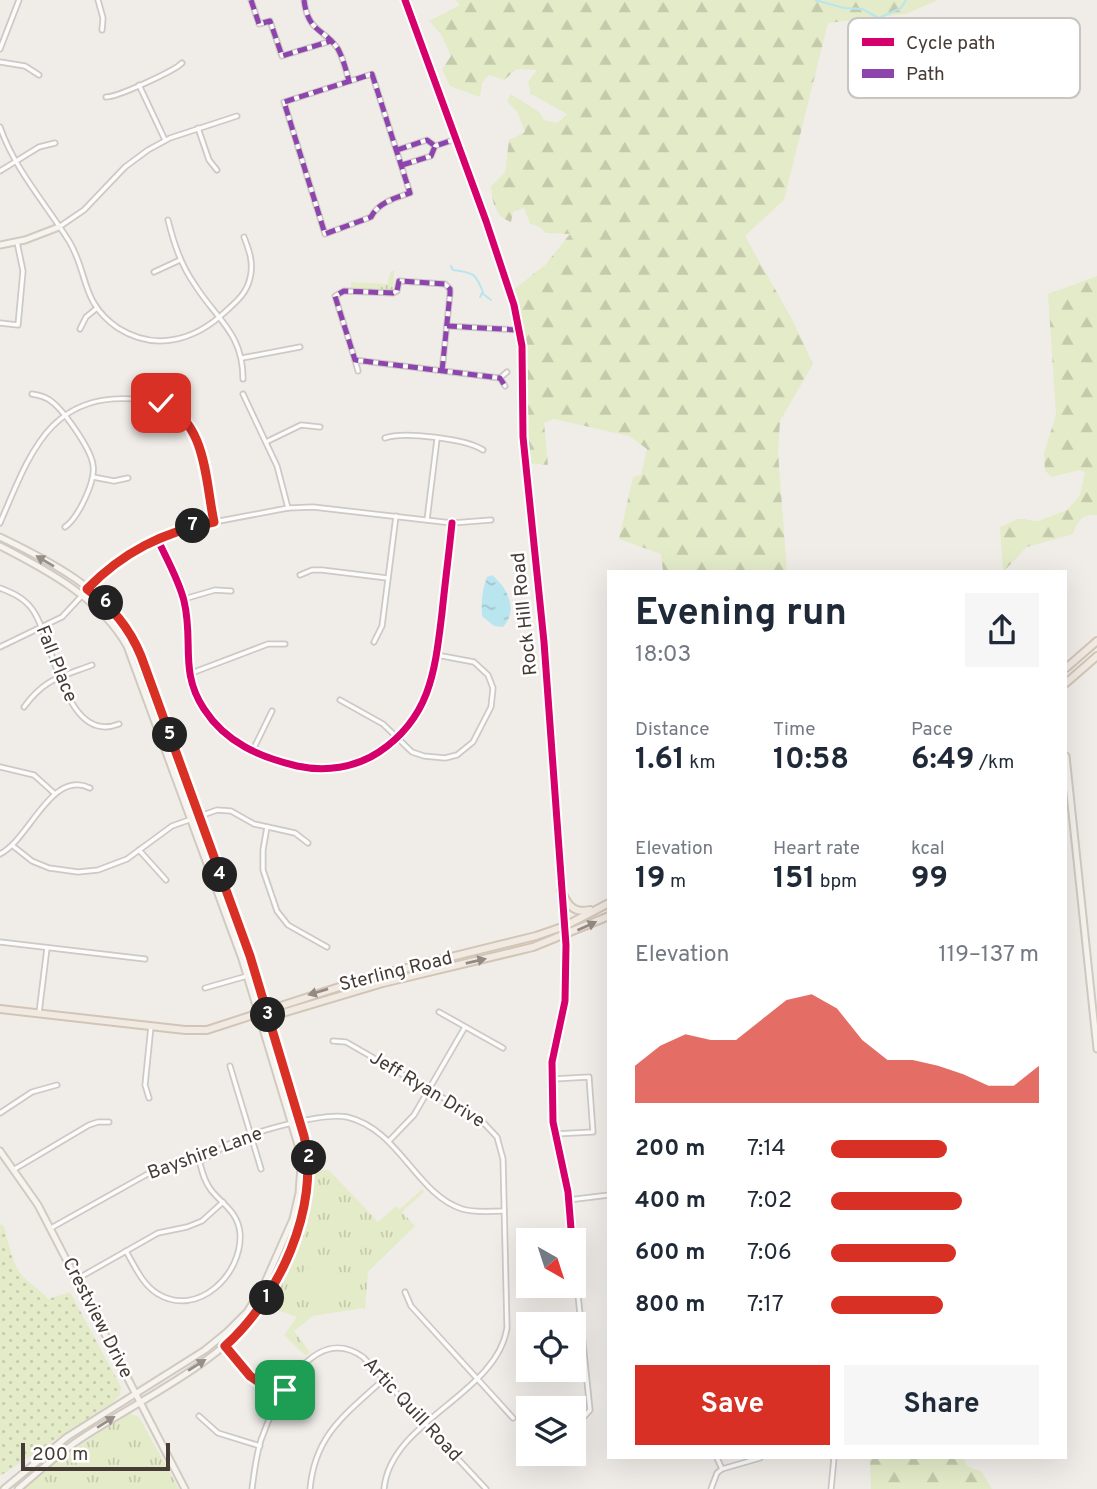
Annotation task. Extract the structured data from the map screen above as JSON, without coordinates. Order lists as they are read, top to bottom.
{
  "streets": {
    "main road": ["Rock Hill Road", "Sterling Road", "Crestview Drive"],
    "street": [
      "Fall Place",
      "Jeff Ryan Drive",
      "Bayshire Lane",
      "Artic Quill Road"
    ]
  },
  "crossings": [
    ["Rock Hill Road", "Sterling Road"],
    ["Jeff Ryan Drive", "Bayshire Lane"],
    ["Jeff Ryan Drive", "Artic Quill Road"],
    ["Bayshire Lane", "Crestview Drive"]
  ],
  "legend": ["Cycle path", "Path"],
  "scale_bar": "200 m",
  "north": "bottom right",
  "page": {
    "pins": [
      "7",
      "6",
      "5",
      "4",
      "3",
      "2",
      "1"
    ],
    "heading": ["Evening run", "18:03"],
    "stats": [
      ["Distance", "1.61 km"],
      ["Time", "10:58"],
      ["Pace", "6:49 /km"],
      ["Elevation", "19 m"],
      ["Heart rate", "151 bpm"],
      ["kcal", "99"]
    ],
    "chart": ["Elevation", "119–137 m"],
    "list": [
      {
        "name": "200 m",
        "note": "7:14"
      },
      {
        "name": "400 m",
        "note": "7:02"
      },
      {
        "name": "600 m",
        "note": "7:06"
      },
      {
        "name": "800 m",
        "note": "7:17"
      }
    ],
    "buttons": ["Save", "Share"],
    "scale": "200 m"
  }
}
